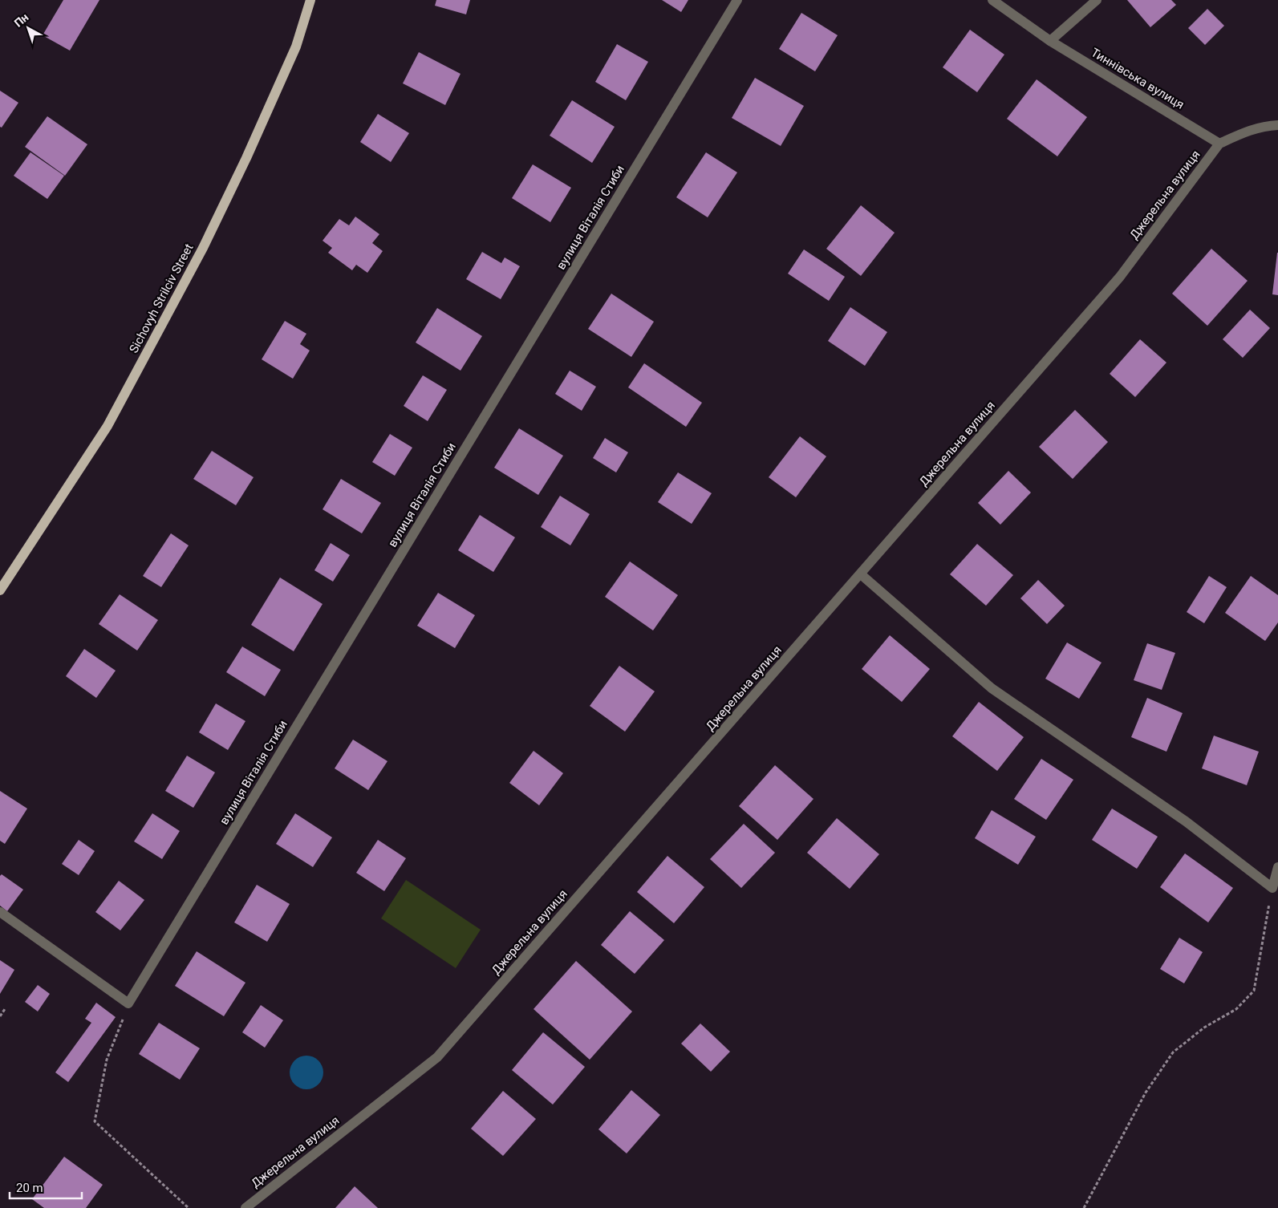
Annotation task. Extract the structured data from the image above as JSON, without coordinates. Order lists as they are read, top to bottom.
{
  "streets": {
    "main road": ["Sichovyh Strilciv Street"],
    "street": ["Тиннівська вулиця", "Джерельна вулиця", "вулиця Віталія Стиби"]
  },
  "crossings": [
    ["Тиннівська вулиця", "Джерельна вулиця"]
  ],
  "scale_bar": "20 m",
  "north": "top left"
}
